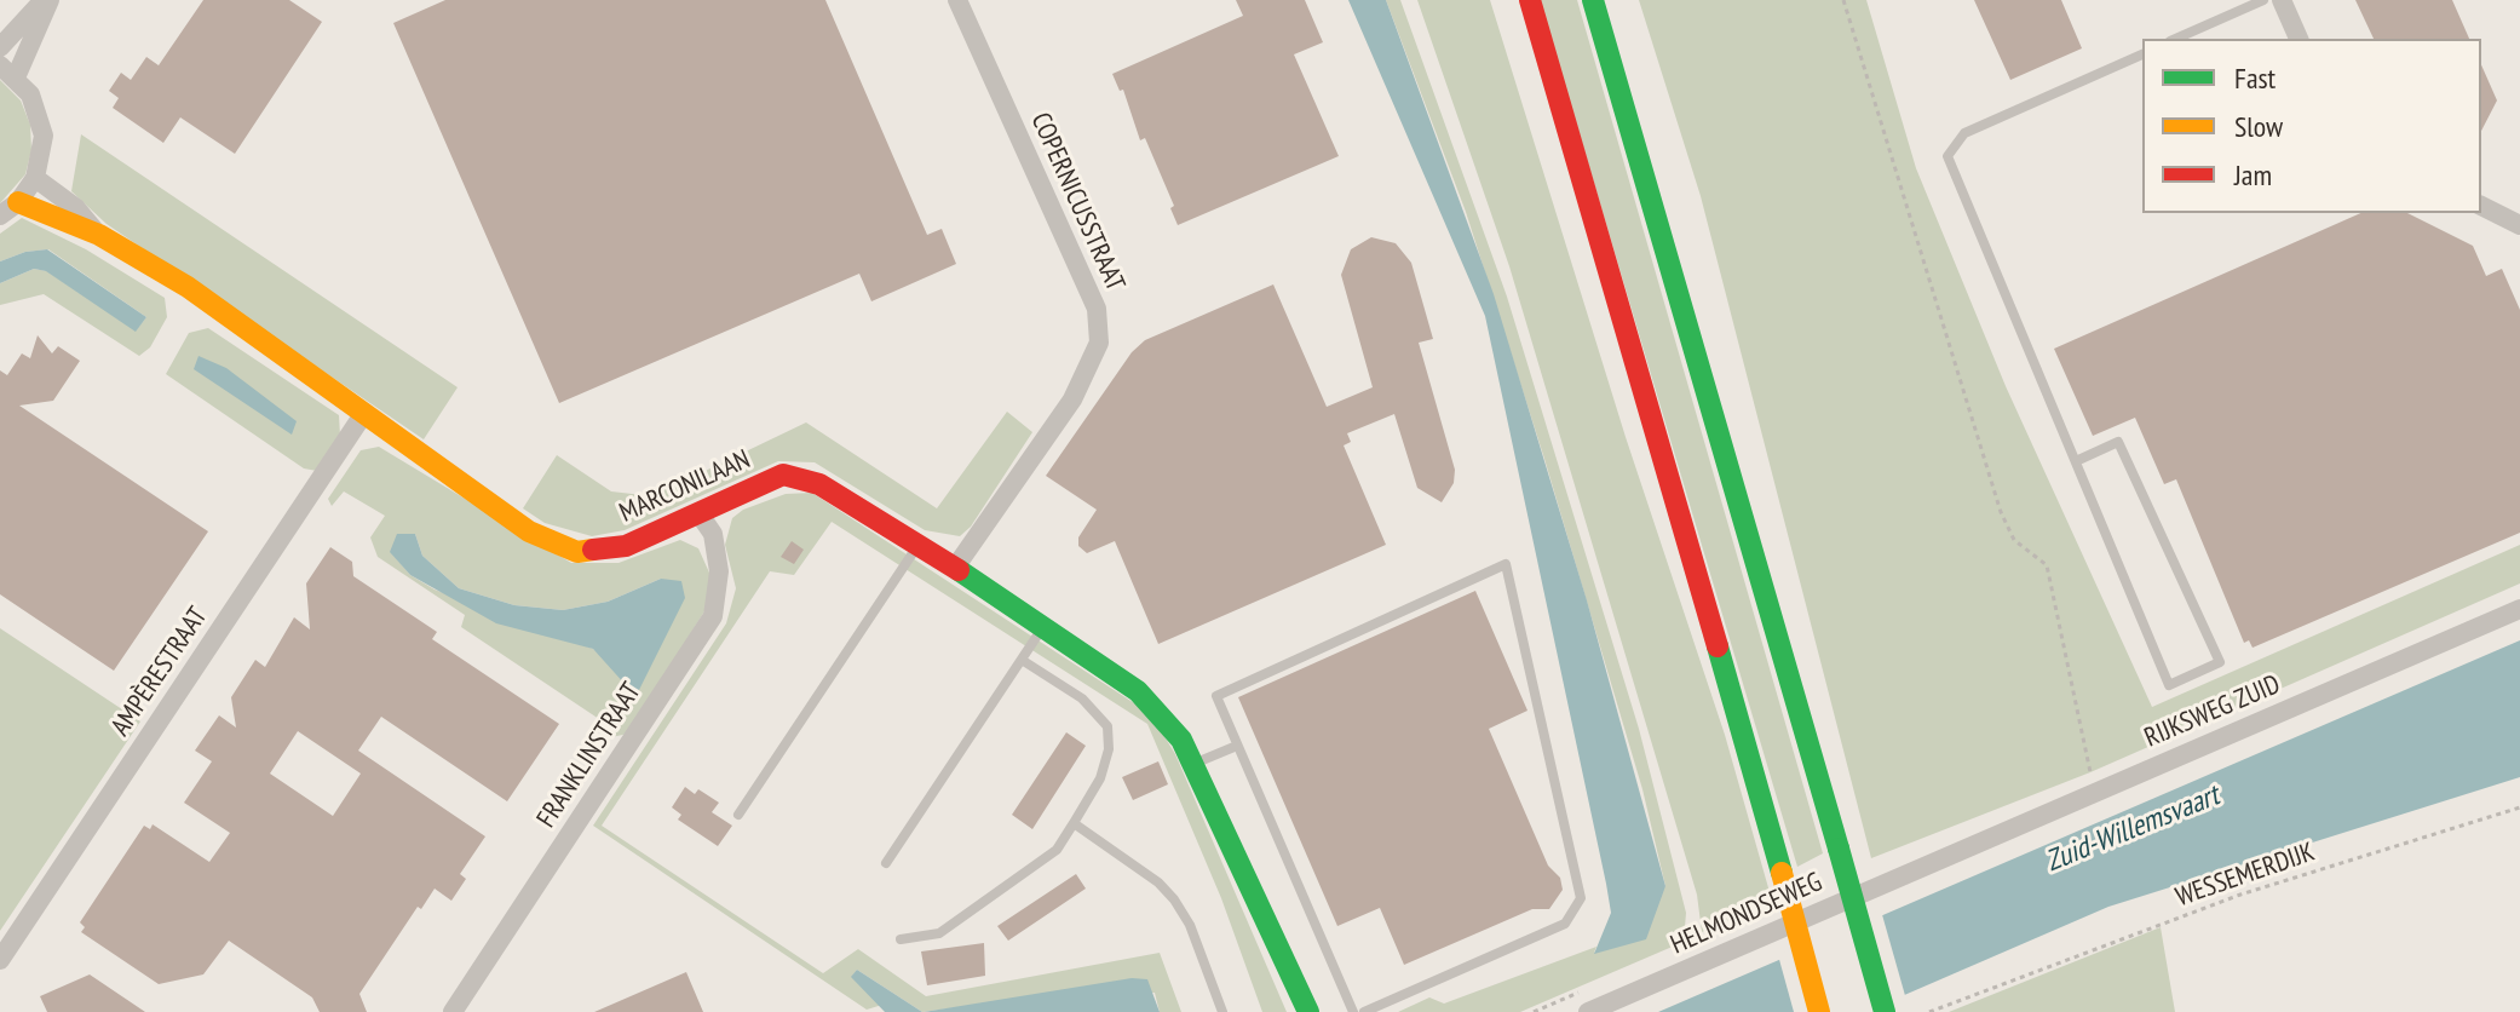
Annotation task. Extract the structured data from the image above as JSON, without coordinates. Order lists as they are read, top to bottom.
{
  "streets": {
    "main road": ["MARCONILAAN"],
    "street": [
      "COPERNICUSSTRAAT",
      "AMPÈRESTRAAT",
      "RIJKSWEG ZUID",
      "FRANKLINSTRAAT",
      "HELMONDSEWEG"
    ],
    "path": ["WESSEMERDIJK"]
  },
  "crossings": [
    ["COPERNICUSSTRAAT", "MARCONILAAN"],
    ["MARCONILAAN", "AMPÈRESTRAAT"],
    ["MARCONILAAN", "FRANKLINSTRAAT"],
    ["RIJKSWEG ZUID", "HELMONDSEWEG"]
  ],
  "water": ["Zuid-Willemsvaart"],
  "legend": ["Fast", "Slow", "Jam"]
}
